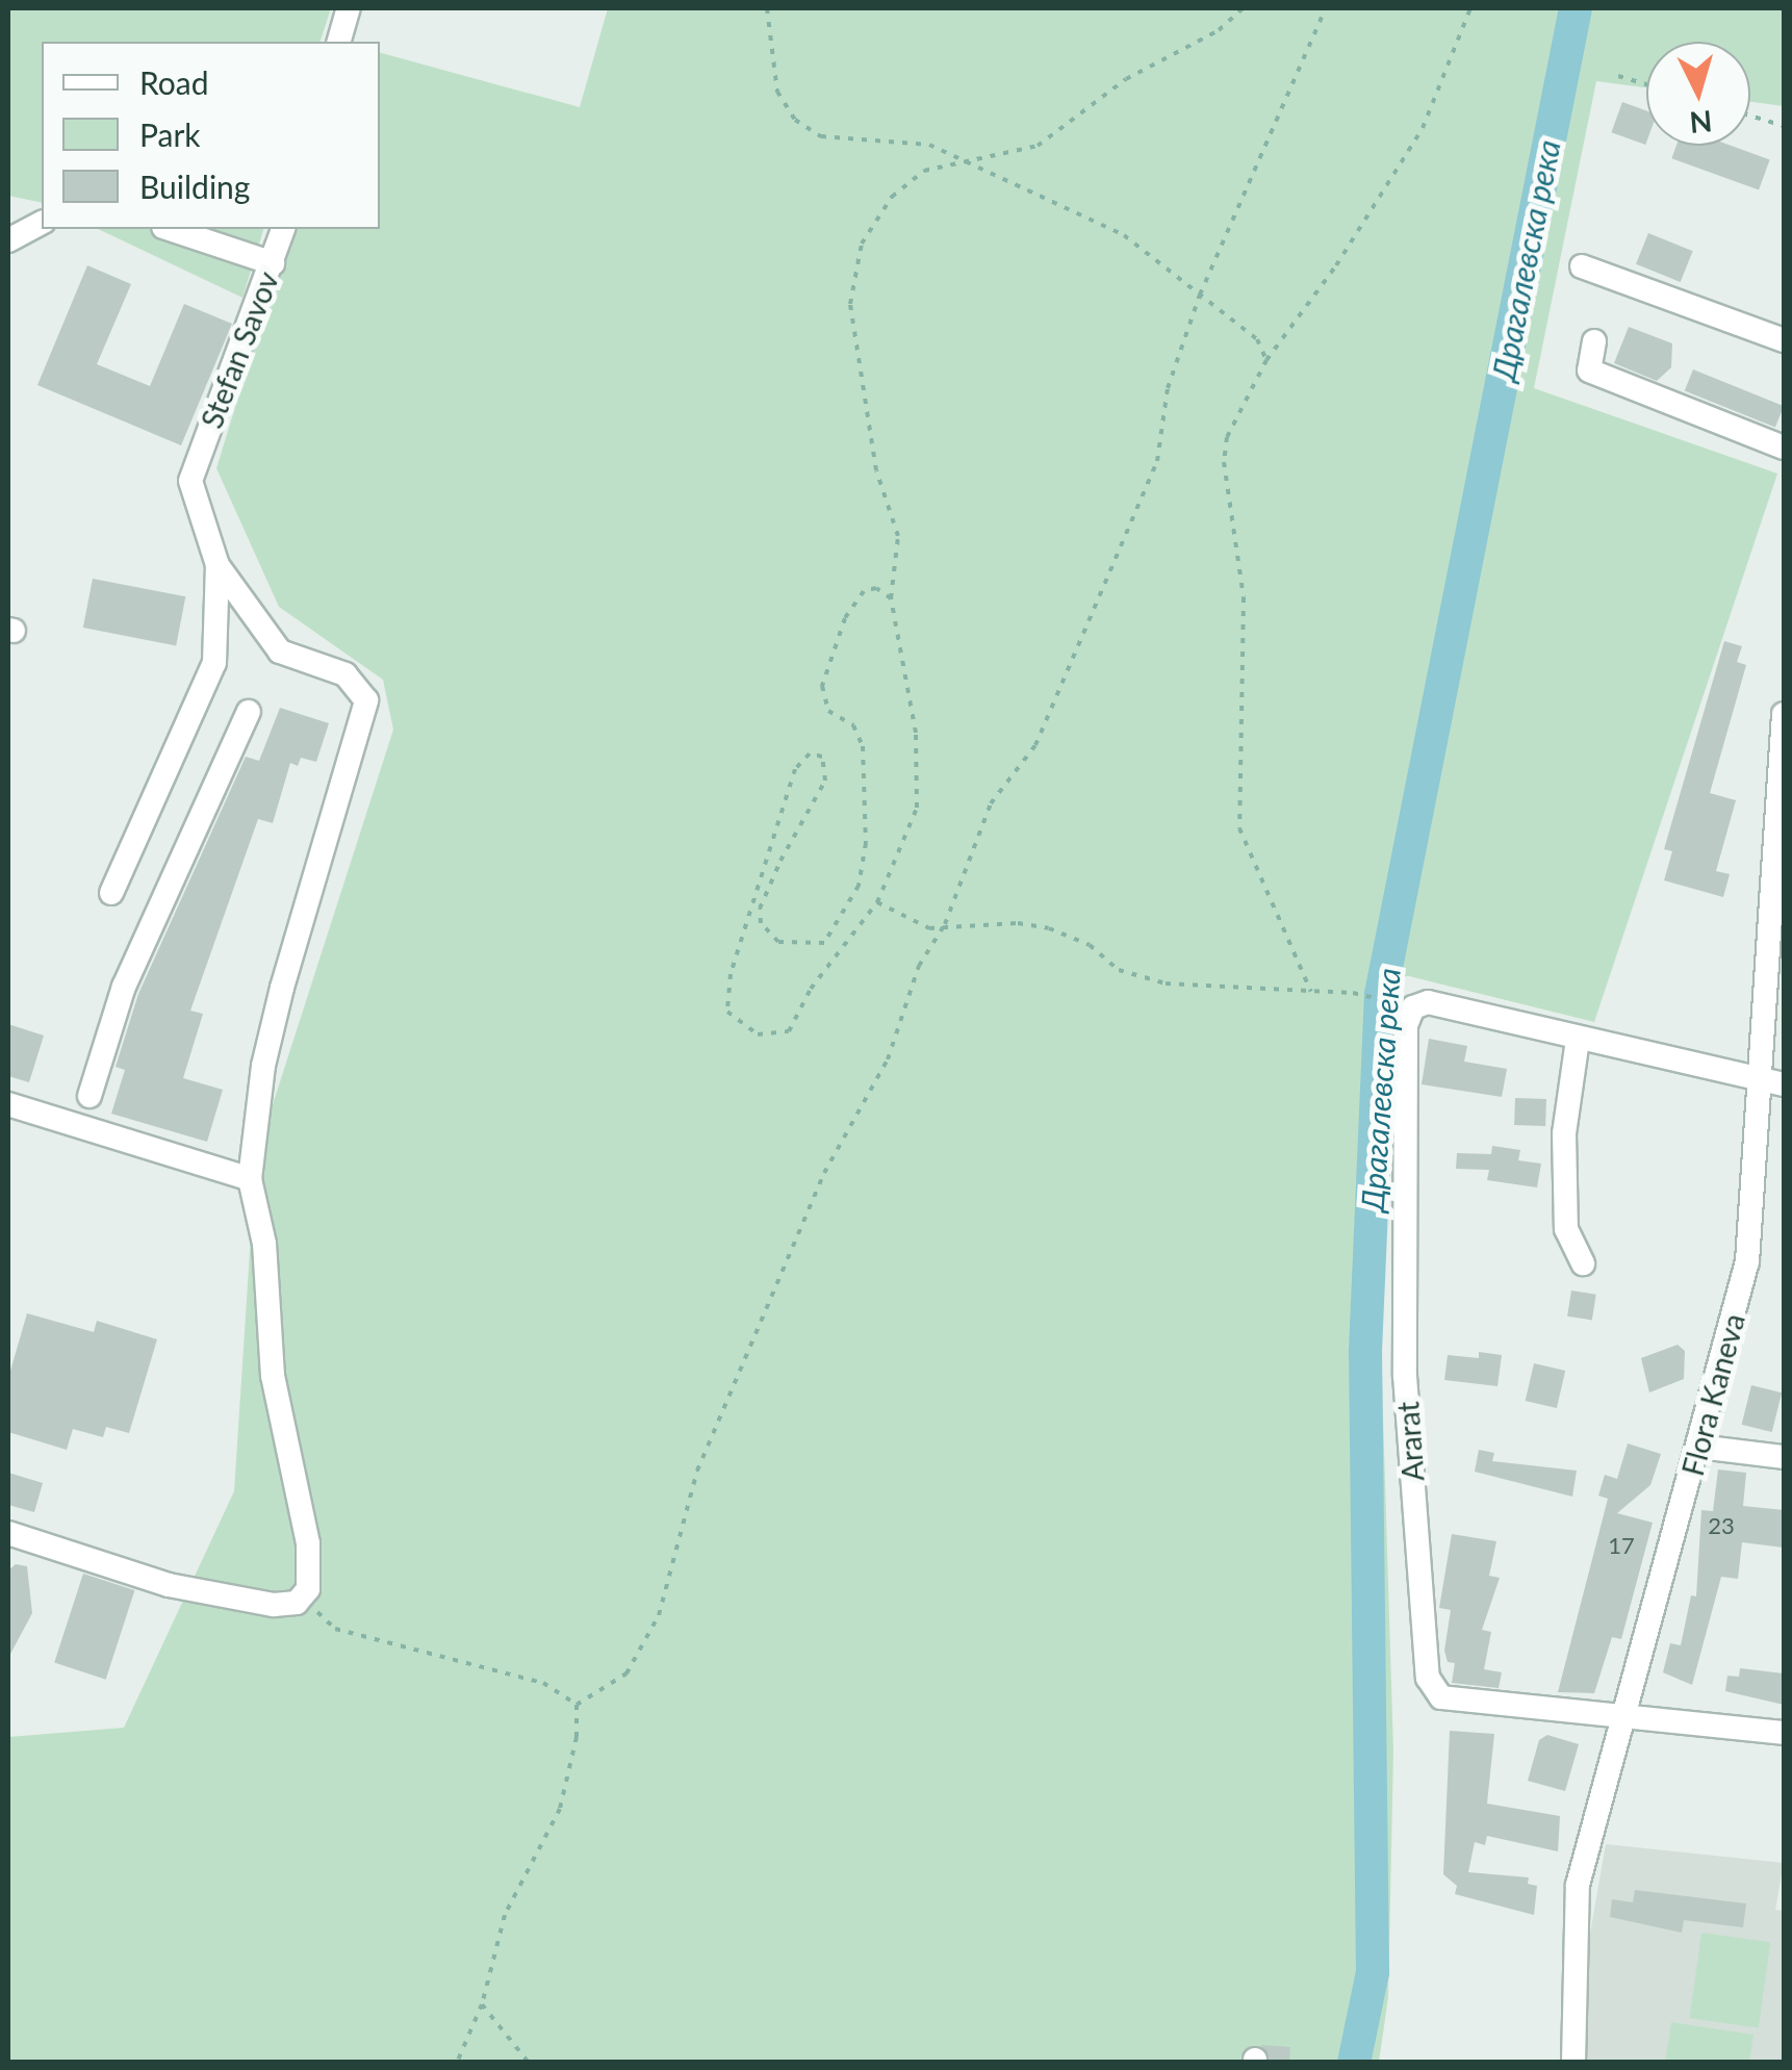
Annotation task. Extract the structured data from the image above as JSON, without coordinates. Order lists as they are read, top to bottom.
{
  "streets": {
    "street": ["Stefan Savov", "Flora Kaneva", "Ararat"]
  },
  "crossings": [
    ["Flora Kaneva", "Ararat"]
  ],
  "water": ["Драгалевска река"],
  "house_numbers": ["23", "17"],
  "legend": ["Road", "Park", "Building"],
  "north": "bottom"
}
